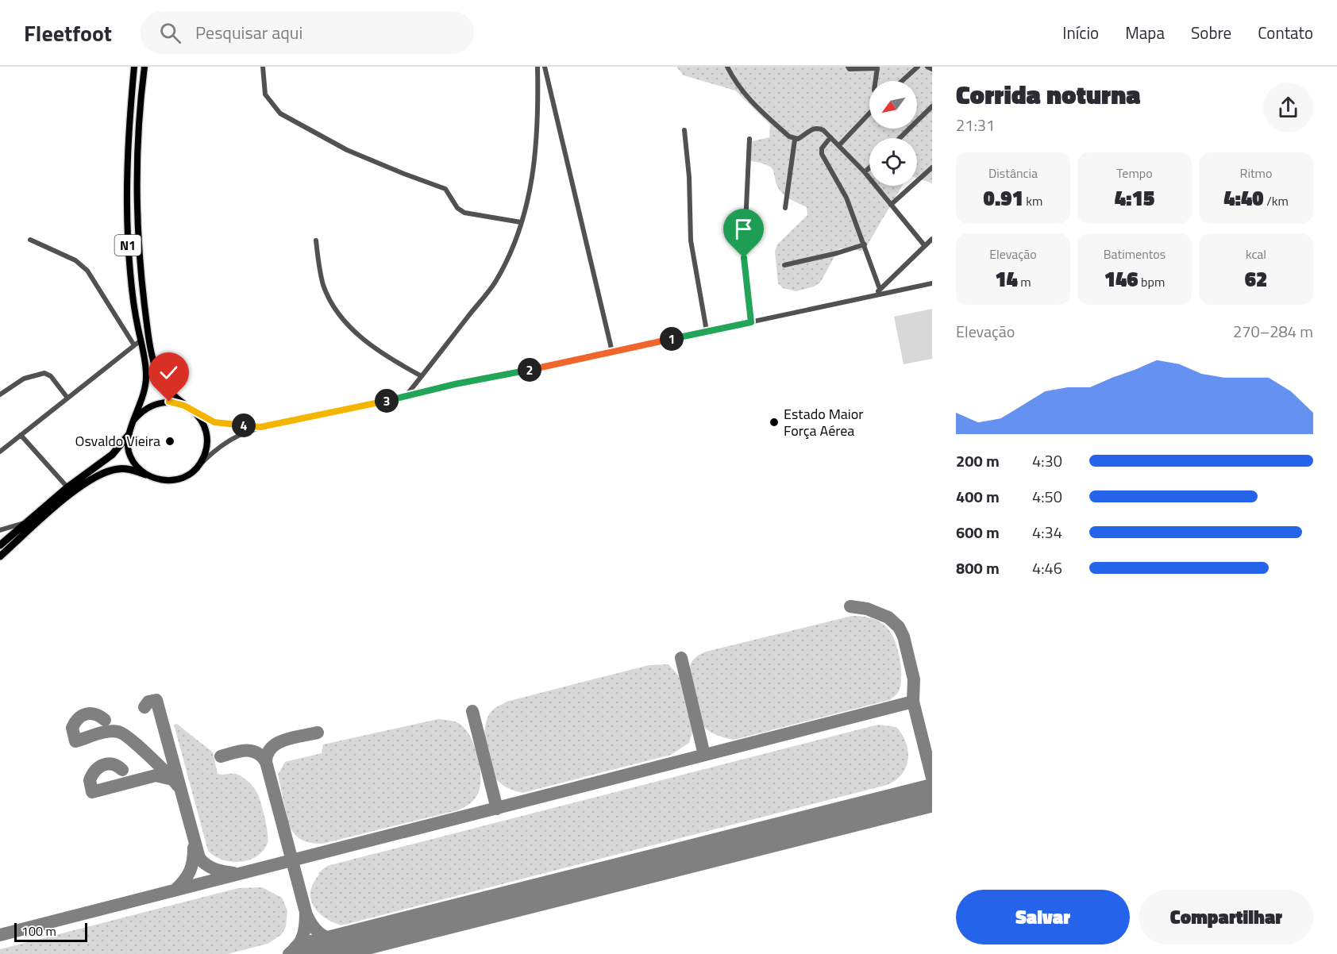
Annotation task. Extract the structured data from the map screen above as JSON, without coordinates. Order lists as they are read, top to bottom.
{
  "streets": {
    "main road": ["N1"]
  },
  "places": ["Estado Maior Força Aérea", "Osvaldo Vieira"],
  "scale_bar": "100 m",
  "north": "bottom left",
  "page": {
    "header": "Fleetfoot",
    "search": "Pesquisar aqui",
    "nav": [
      "Início",
      "Mapa",
      "Sobre",
      "Contato"
    ],
    "heading": ["Corrida noturna", "21:31"],
    "stats": [
      ["Distância", "0.91 km"],
      ["Tempo", "4:15"],
      ["Ritmo", "4:40 /km"],
      ["Elevação", "14 m"],
      ["Batimentos", "146 bpm"],
      ["kcal", "62"]
    ],
    "chart": ["Elevação", "270–284 m"],
    "pins": [
      "1",
      "2",
      "3",
      "4"
    ],
    "list": [
      {
        "name": "200 m",
        "note": "4:30"
      },
      {
        "name": "400 m",
        "note": "4:50"
      },
      {
        "name": "600 m",
        "note": "4:34"
      },
      {
        "name": "800 m",
        "note": "4:46"
      }
    ],
    "buttons": ["Salvar", "Compartilhar"],
    "scale": "100 m"
  }
}
